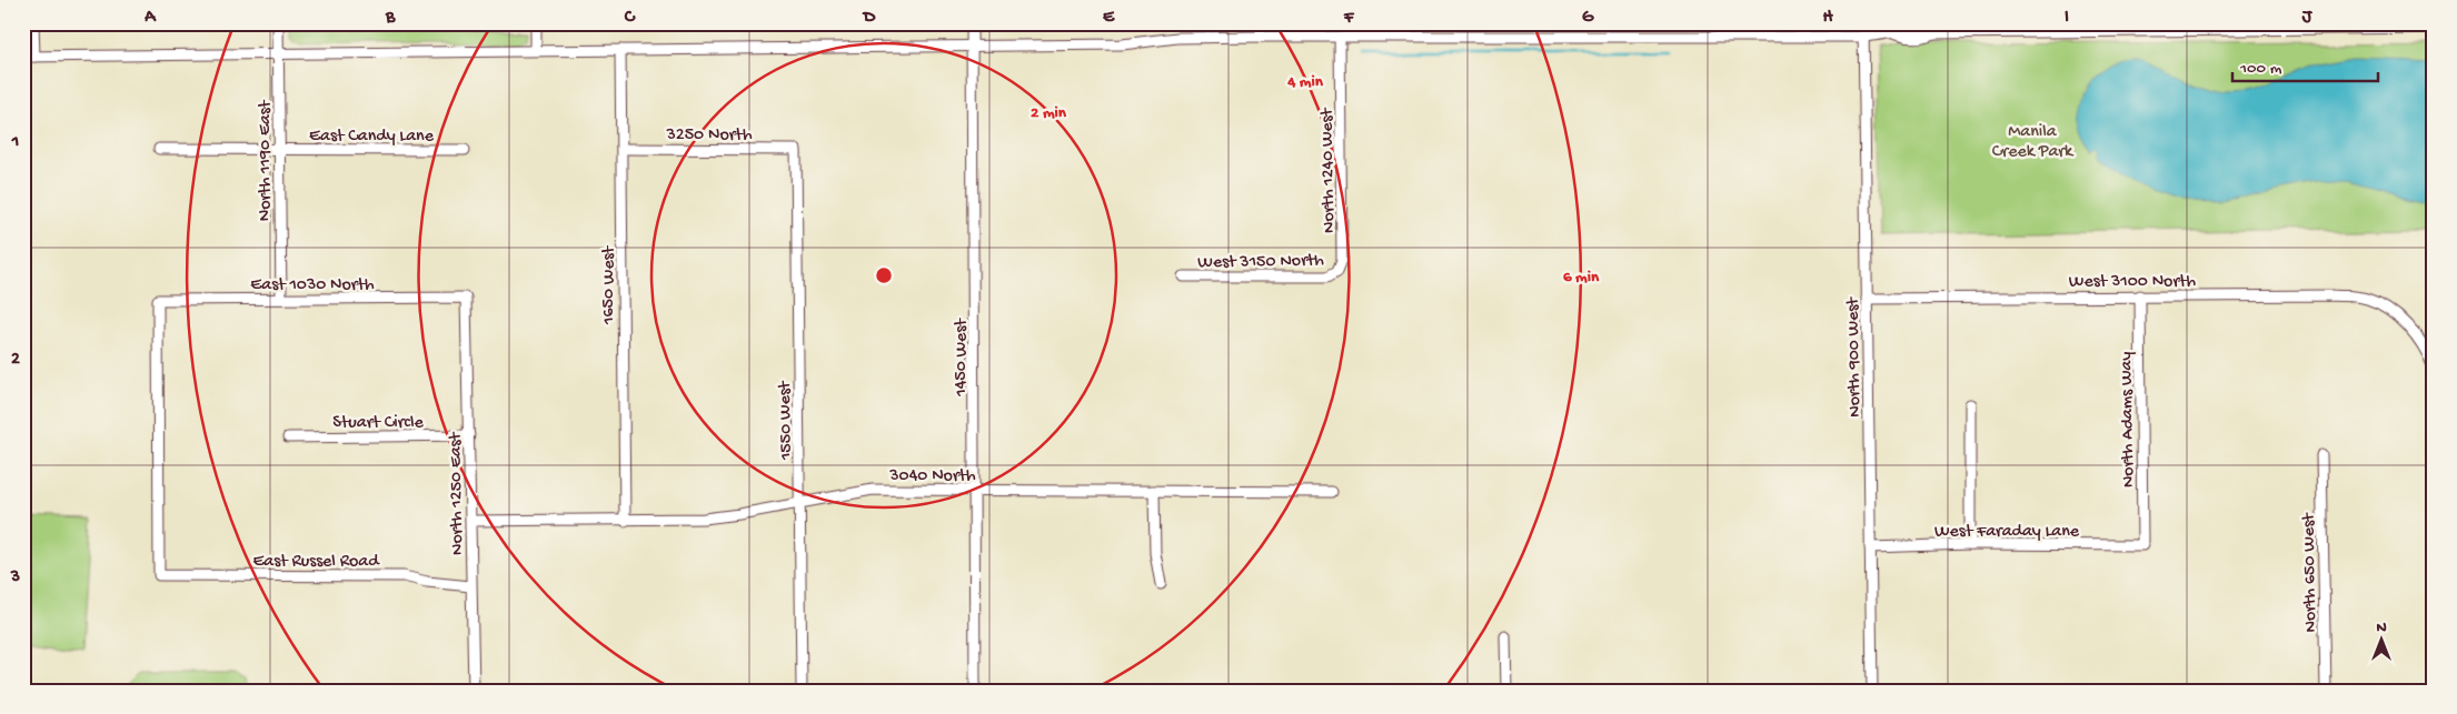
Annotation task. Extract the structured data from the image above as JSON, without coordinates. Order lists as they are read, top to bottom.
{
  "streets": {
    "street": [
      "3250 North",
      "East Candy Lane",
      "North 1190 East",
      "North 1240 West",
      "West 3150 North",
      "West 3100 North",
      "East 1030 North",
      "1650 West",
      "1450 West",
      "North 900 West",
      "Stuart Circle",
      "North Adams Way",
      "1550 West",
      "3040 North",
      "North 1250 East",
      "West Faraday Lane",
      "East Russel Road",
      "North 650 West"
    ]
  },
  "crossings": [
    ["3250 North", "1650 West"],
    ["3250 North", "1550 West"],
    ["East Candy Lane", "North 1190 East"],
    ["North 1190 East", "East 1030 North"],
    ["North 1240 West", "West 3150 North"],
    ["West 3100 North", "North 900 West"],
    ["West 3100 North", "North Adams Way"],
    ["East 1030 North", "North 1250 East"],
    ["East 1030 North", "East Russel Road"],
    ["1650 West", "3040 North"],
    ["1450 West", "3040 North"],
    ["North 900 West", "West Faraday Lane"],
    ["Stuart Circle", "North 1250 East"],
    ["North Adams Way", "West Faraday Lane"],
    ["1550 West", "3040 North"],
    ["3040 North", "North 1250 East"],
    ["North 1250 East", "East Russel Road"]
  ],
  "parks": ["Manila Creek Park"],
  "scale_bar": "100 m",
  "north": "top",
  "grid": {
    "columns": [
      "A",
      "B",
      "C",
      "D",
      "E",
      "F",
      "G",
      "H",
      "I",
      "J"
    ],
    "rows": ["1", "2", "3"]
  },
  "rings": ["4 min", "2 min", "6 min"]
}
